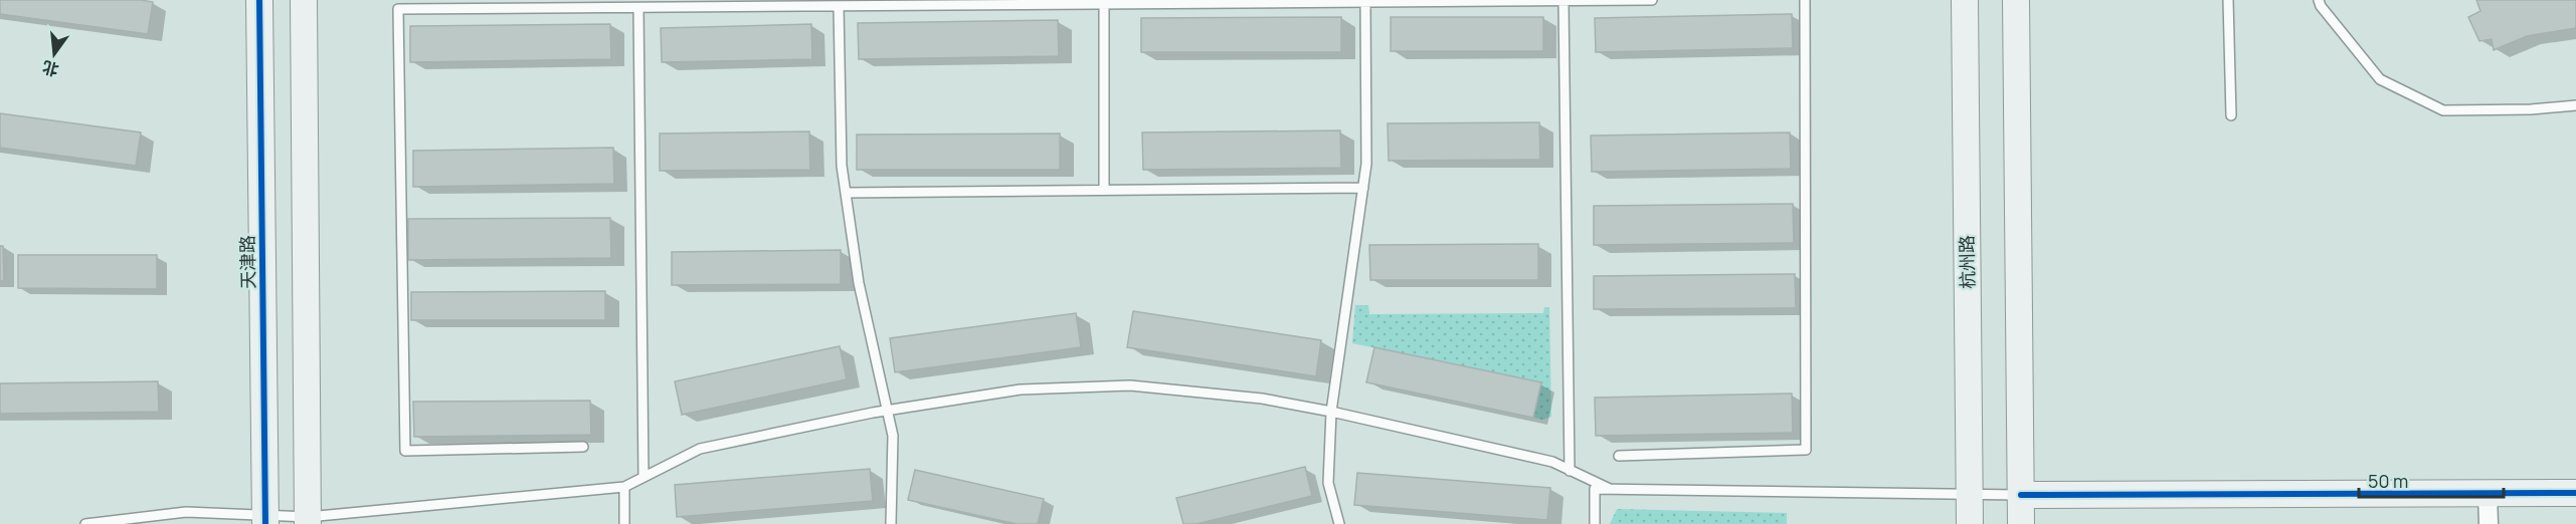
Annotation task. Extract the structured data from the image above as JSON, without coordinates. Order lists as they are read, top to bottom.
{
  "streets": {
    "street": ["天津路", "杭州路"]
  },
  "scale_bar": "50 m",
  "north": "bottom"
}
